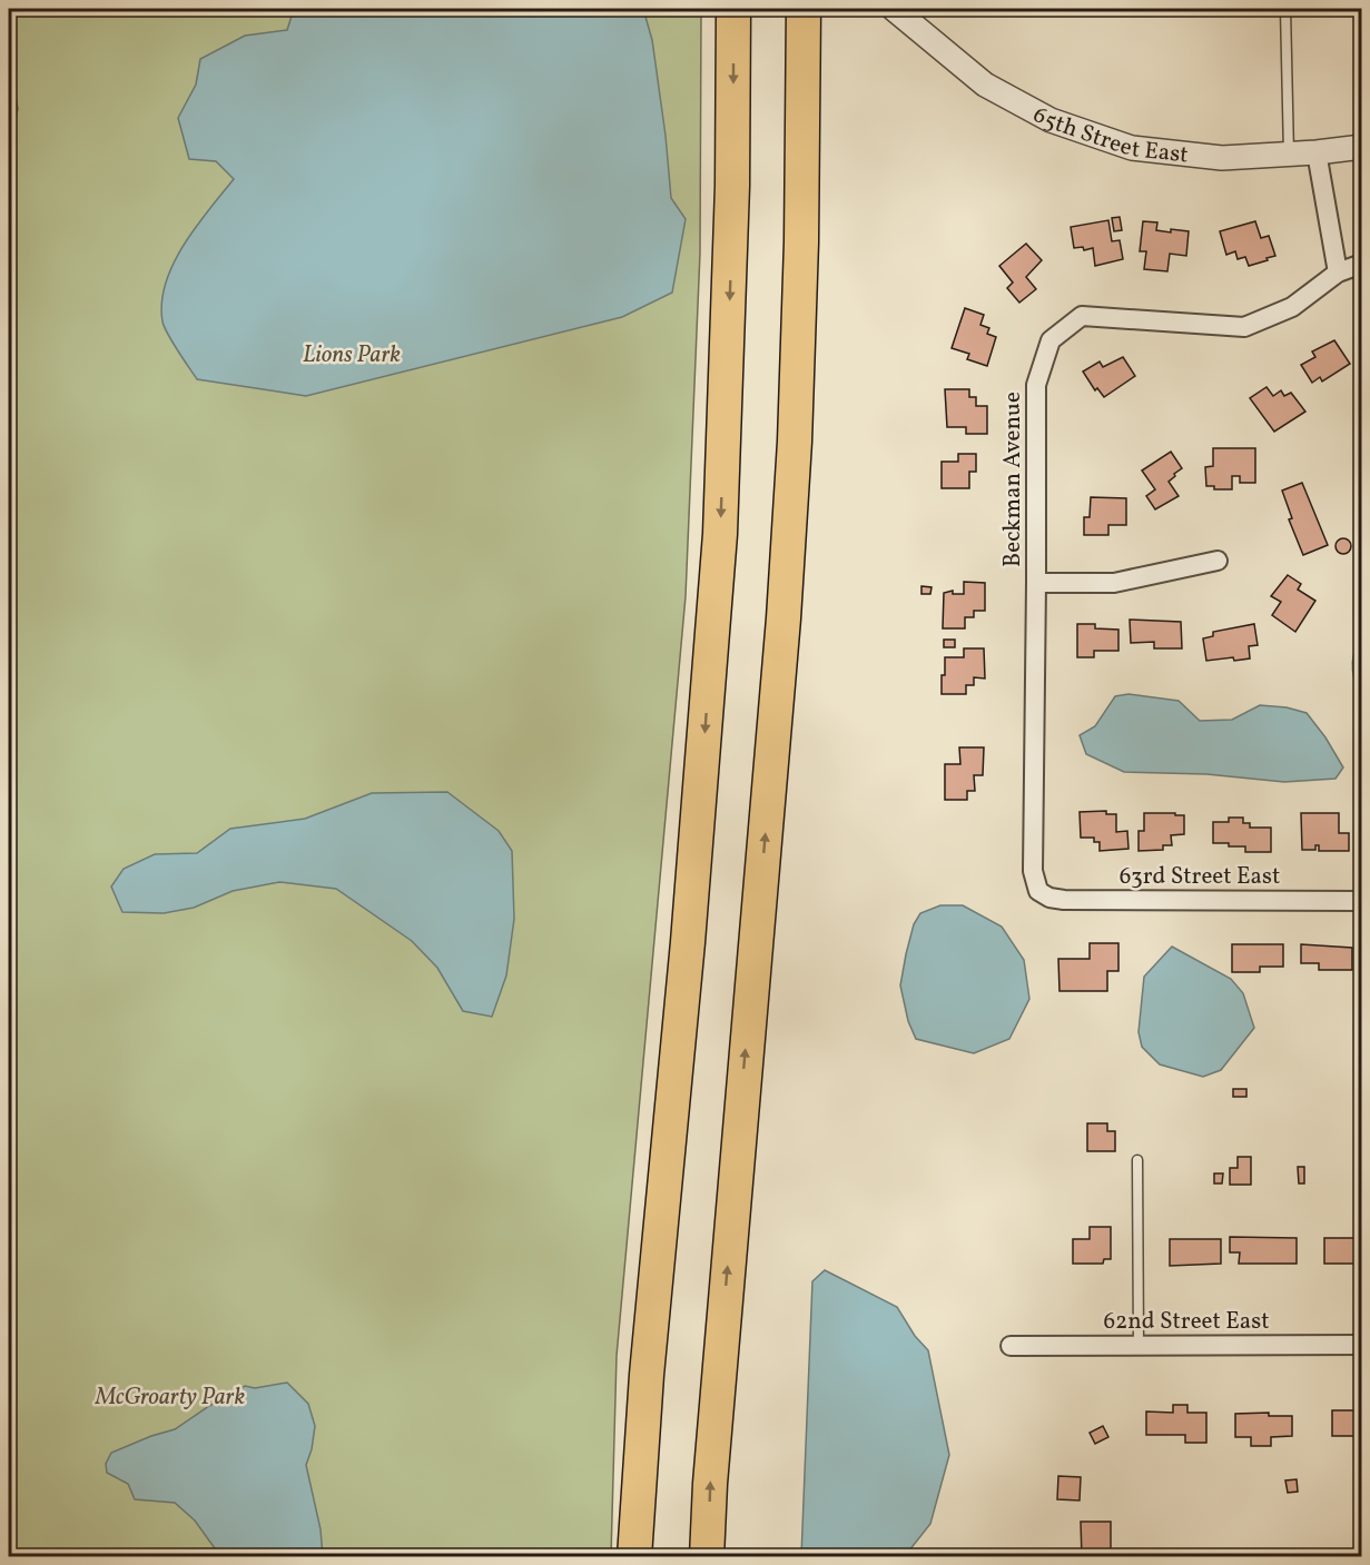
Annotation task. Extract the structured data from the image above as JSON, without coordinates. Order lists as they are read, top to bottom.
{
  "streets": {
    "street": [
      "65th Street East",
      "Beckman Avenue",
      "63rd Street East",
      "62nd Street East"
    ]
  },
  "crossings": [
    ["Beckman Avenue", "63rd Street East"]
  ],
  "parks": ["Lions Park", "McGroarty Park"]
}
